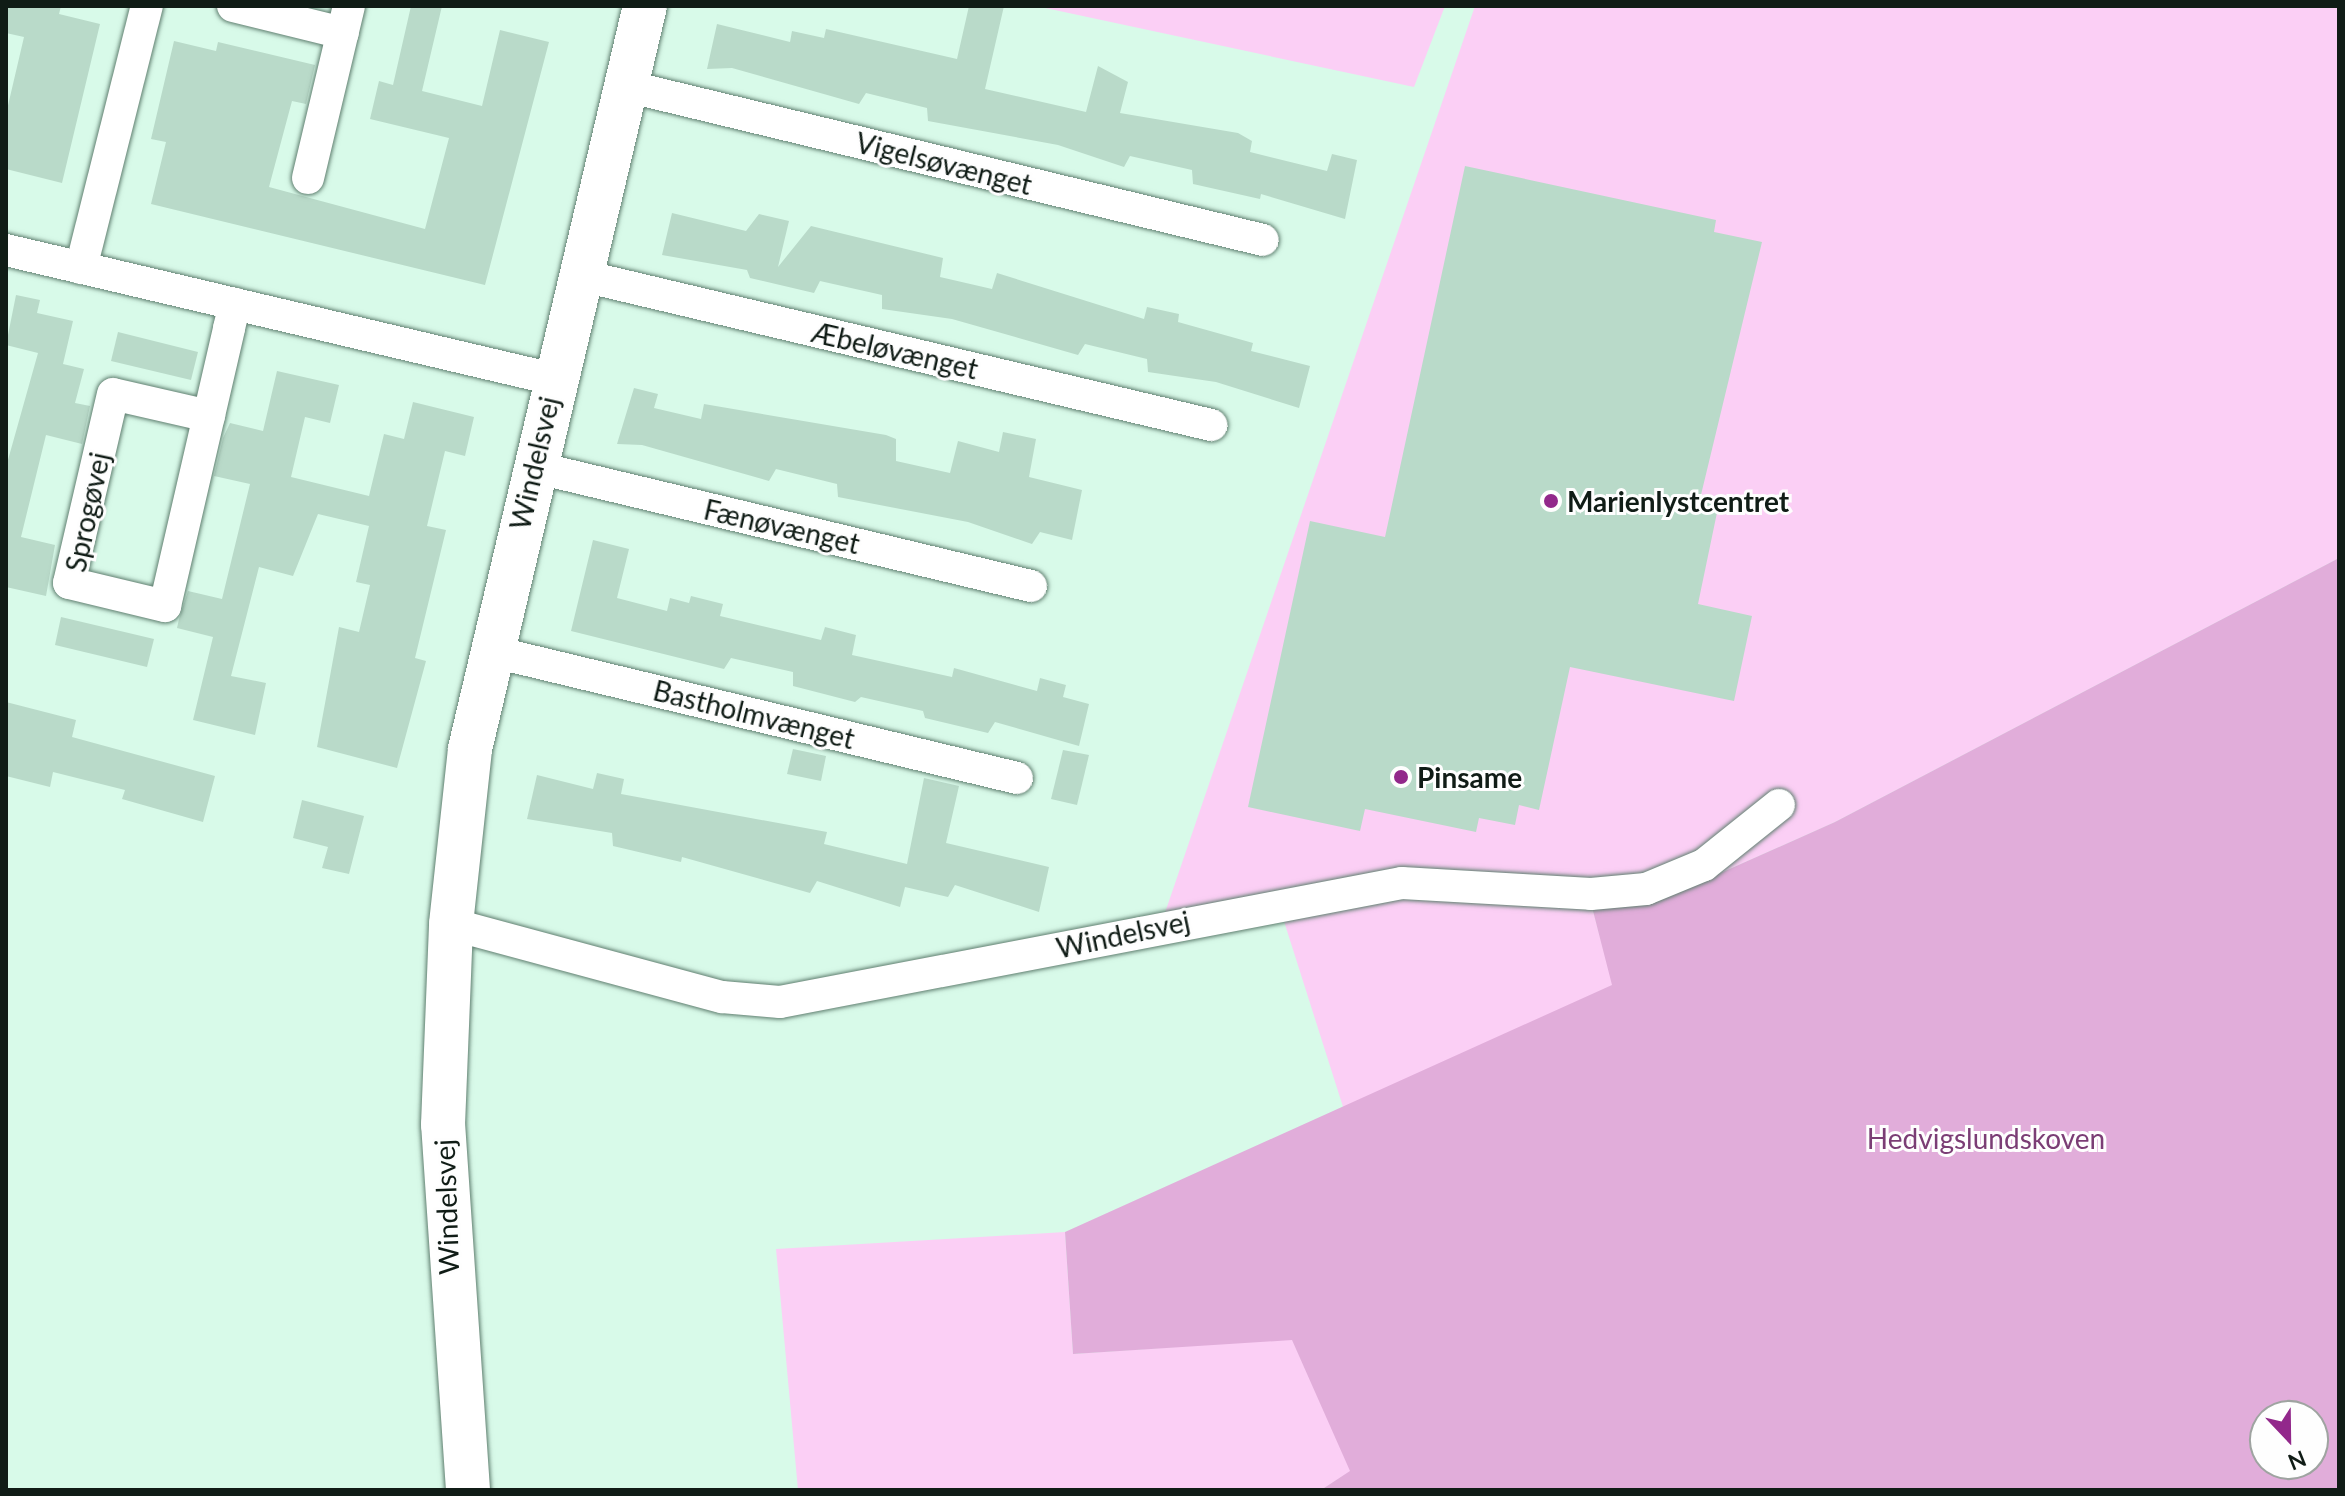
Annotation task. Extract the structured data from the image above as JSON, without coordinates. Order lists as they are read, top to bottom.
{
  "streets": {
    "street": [
      "Vigelsøvænget",
      "Æbeløvænget",
      "Windelsvej",
      "Sprogøvej",
      "Fænøvænget",
      "Bastholmvænget"
    ]
  },
  "crossings": [
    ["Vigelsøvænget", "Windelsvej"],
    ["Æbeløvænget", "Windelsvej"],
    ["Windelsvej", "Fænøvænget"],
    ["Windelsvej", "Bastholmvænget"]
  ],
  "parks": ["Hedvigslundskoven"],
  "places": ["Marienlystcentret", "Pinsame"],
  "north": "bottom"
}
